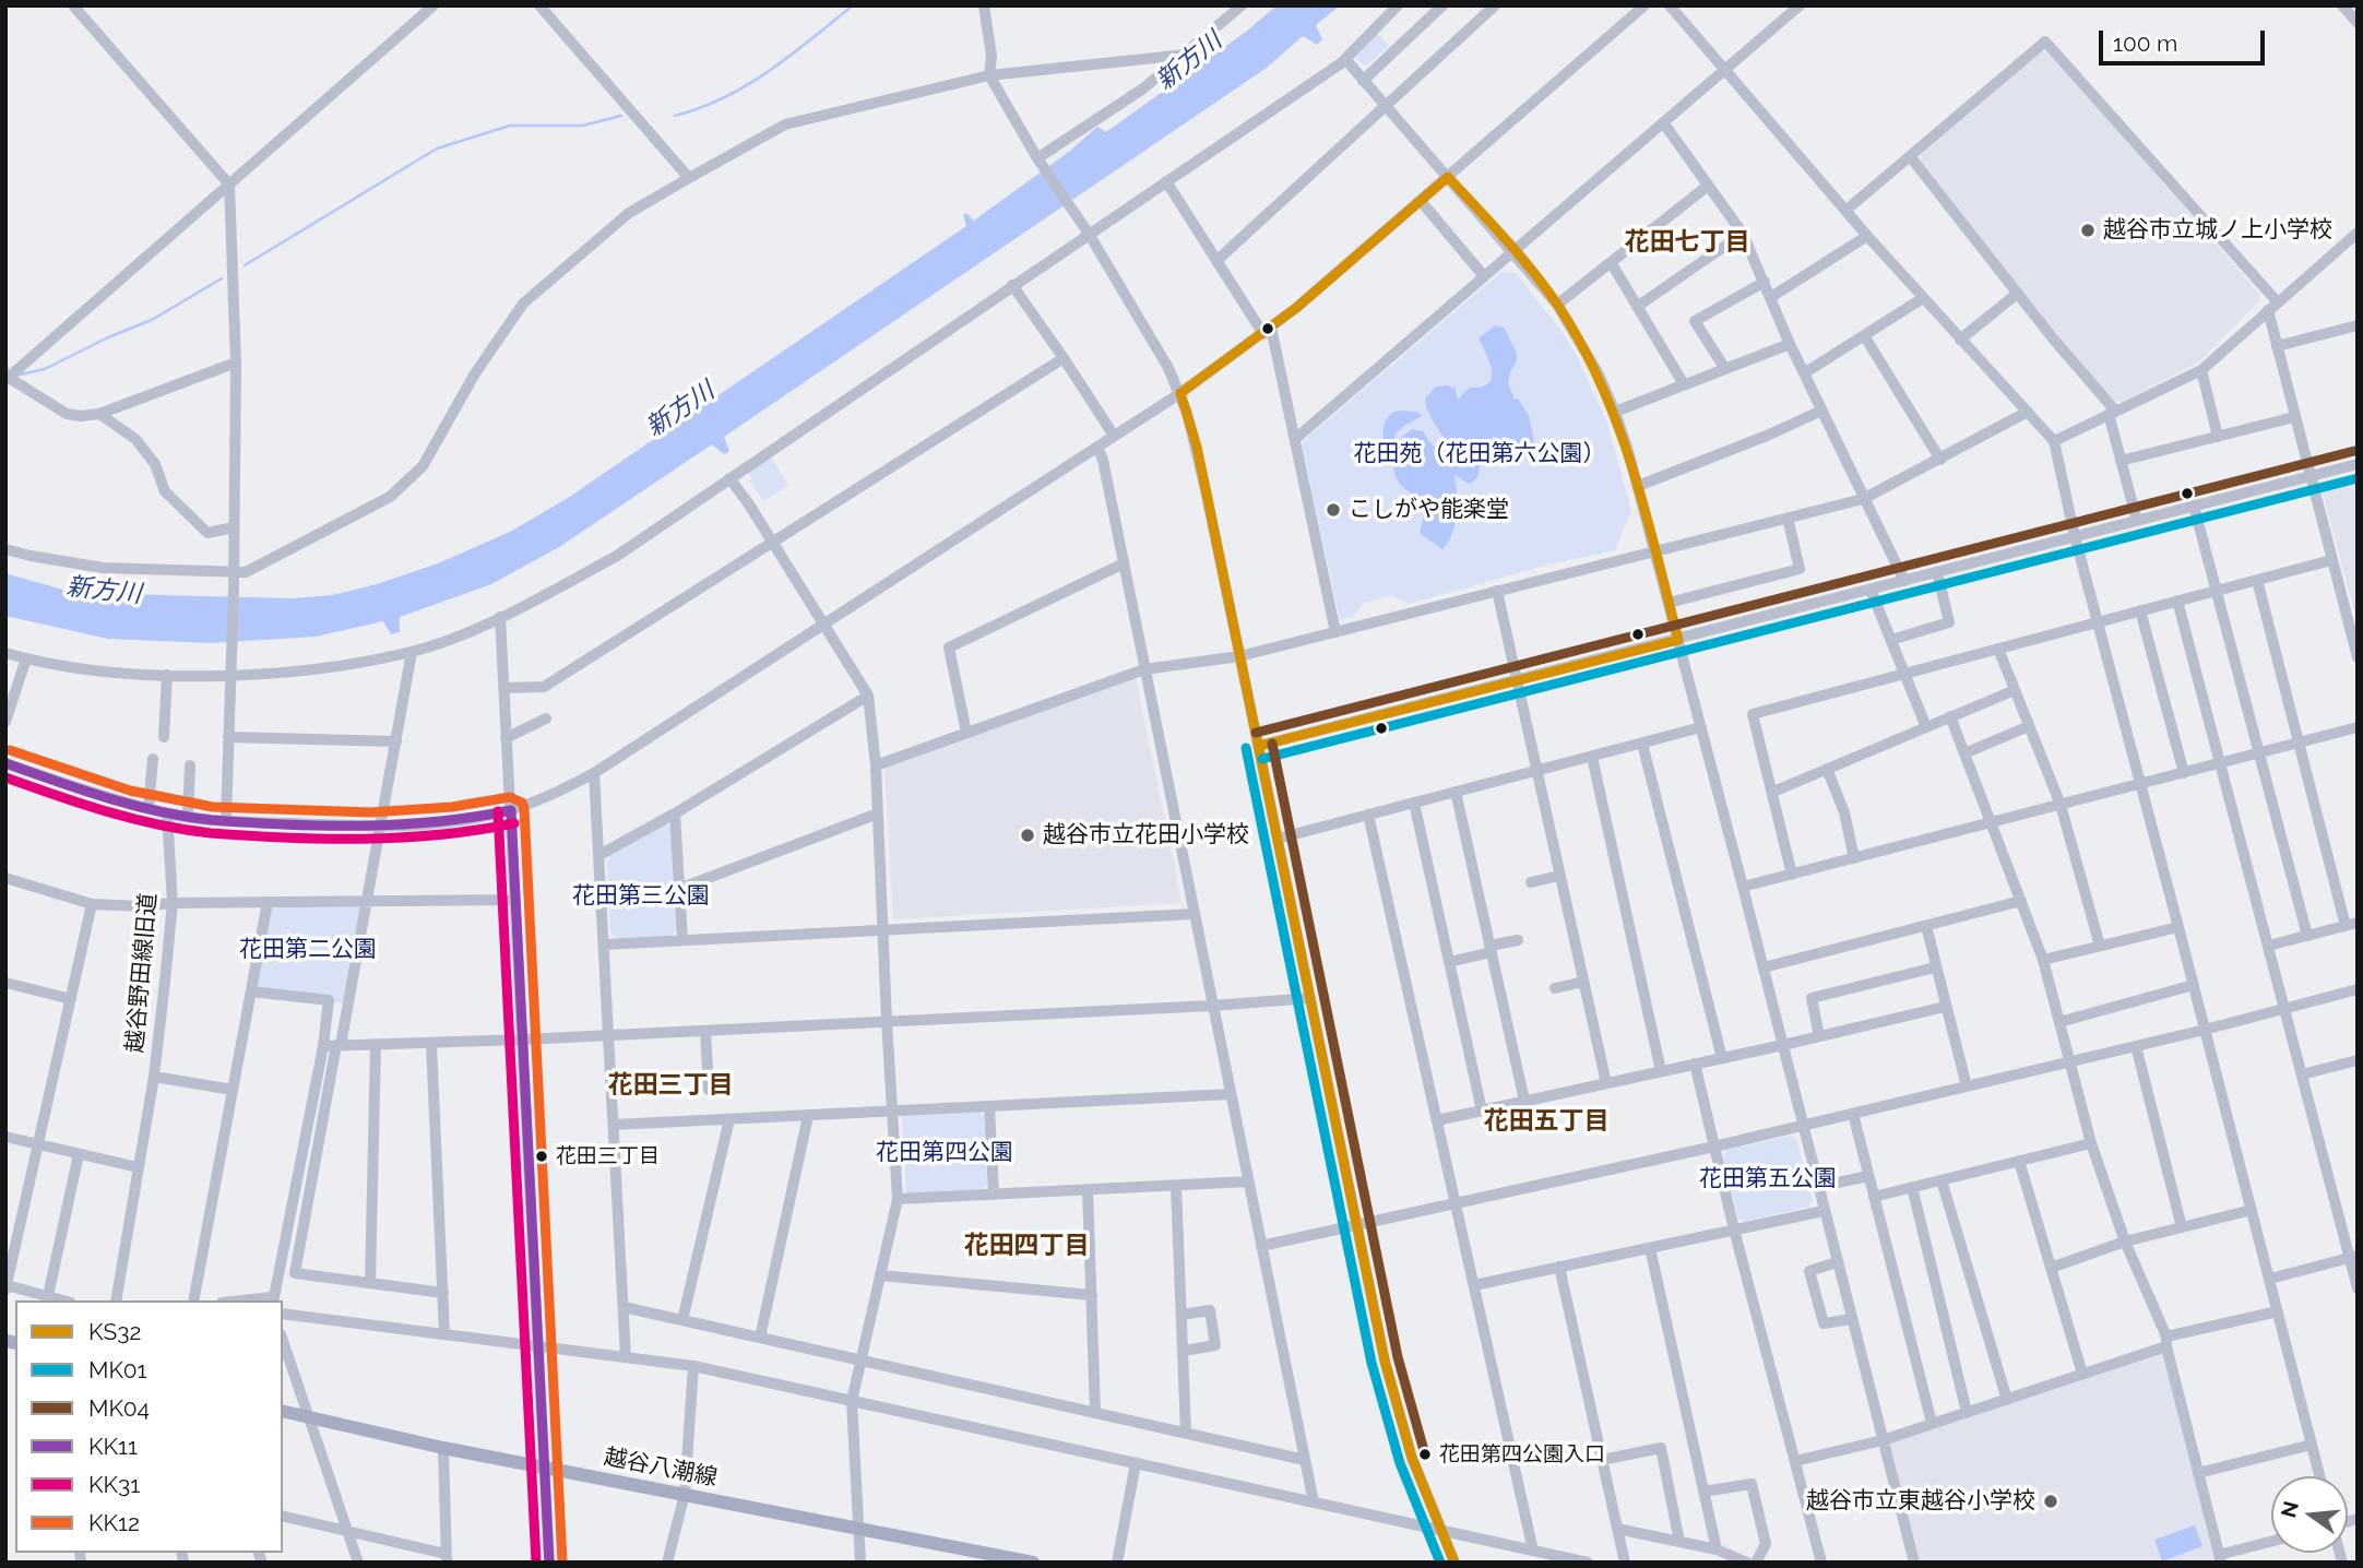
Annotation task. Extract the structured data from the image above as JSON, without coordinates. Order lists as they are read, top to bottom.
{
  "streets": {
    "main road": ["越谷八潮線"],
    "street": ["越谷野田線旧道"]
  },
  "districts": [
    "花田七丁目",
    "花田三丁目",
    "花田五丁目",
    "花田四丁目"
  ],
  "water": ["新方川"],
  "parks": [
    "花田苑（花田第六公園）",
    "花田第三公園",
    "花田第二公園",
    "花田第四公園",
    "花田第五公園"
  ],
  "places": [
    "越谷市立城ノ上小学校",
    "こしがや能楽堂",
    "越谷市立花田小学校",
    "花田三丁目",
    "花田第四公園入口",
    "越谷市立東越谷小学校"
  ],
  "lines": [
    "transit line KS32",
    "transit line MK04",
    "transit line MK01",
    "transit line KK12",
    "transit line KK11",
    "transit line KK31"
  ],
  "legend": [
    "KS32",
    "MK01",
    "MK04",
    "KK11",
    "KK31",
    "KK12"
  ],
  "scale_bar": "100 m",
  "north": "left"
}
